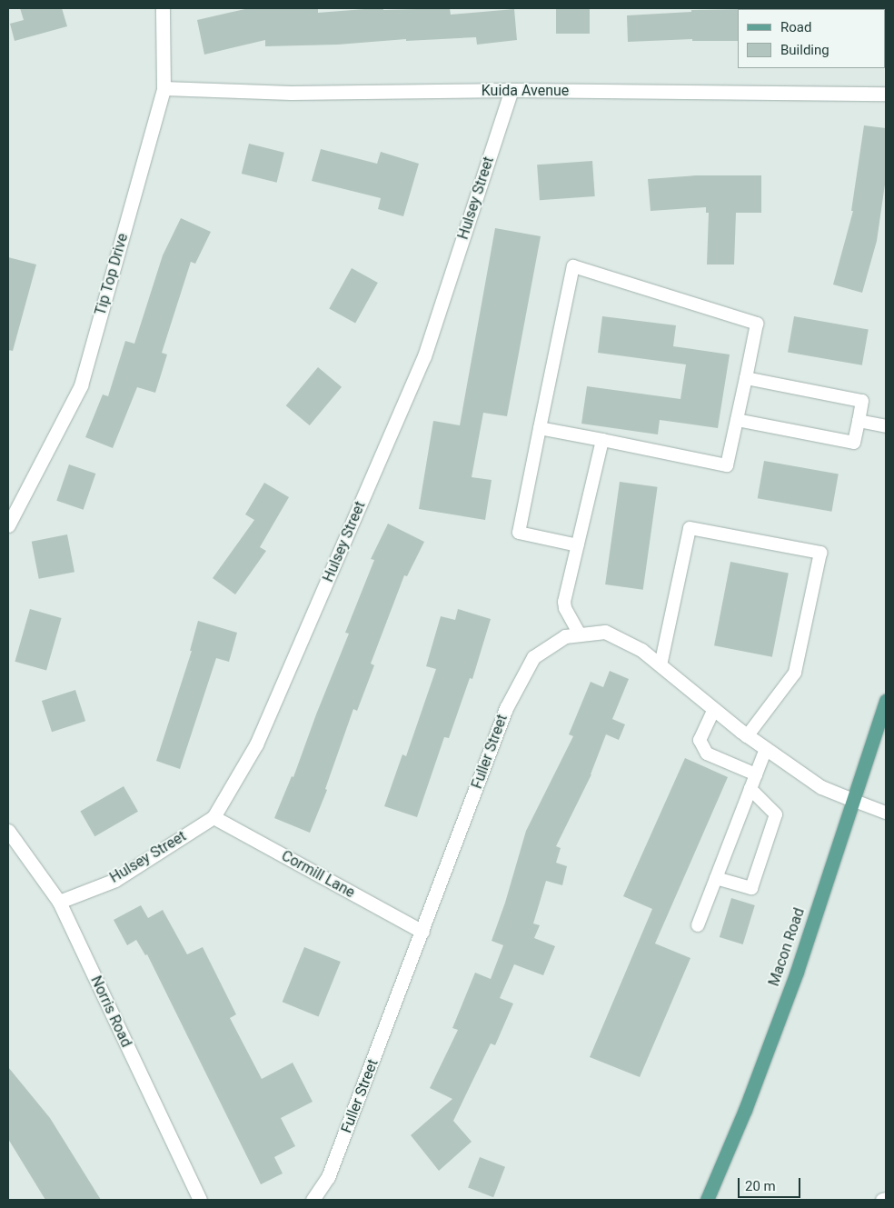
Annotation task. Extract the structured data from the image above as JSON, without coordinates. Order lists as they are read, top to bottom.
{
  "streets": {
    "main road": ["Macon Road"],
    "street": [
      "Kuida Avenue",
      "Hulsey Street",
      "Tip Top Drive",
      "Fuller Street",
      "Cormill Lane",
      "Norris Road"
    ]
  },
  "crossings": [
    ["Kuida Avenue", "Hulsey Street"],
    ["Kuida Avenue", "Tip Top Drive"],
    ["Hulsey Street", "Cormill Lane"],
    ["Hulsey Street", "Norris Road"],
    ["Fuller Street", "Cormill Lane"],
    ["Fuller Street", "Macon Road"]
  ],
  "legend": ["Road", "Building"],
  "scale_bar": "20 m"
}
